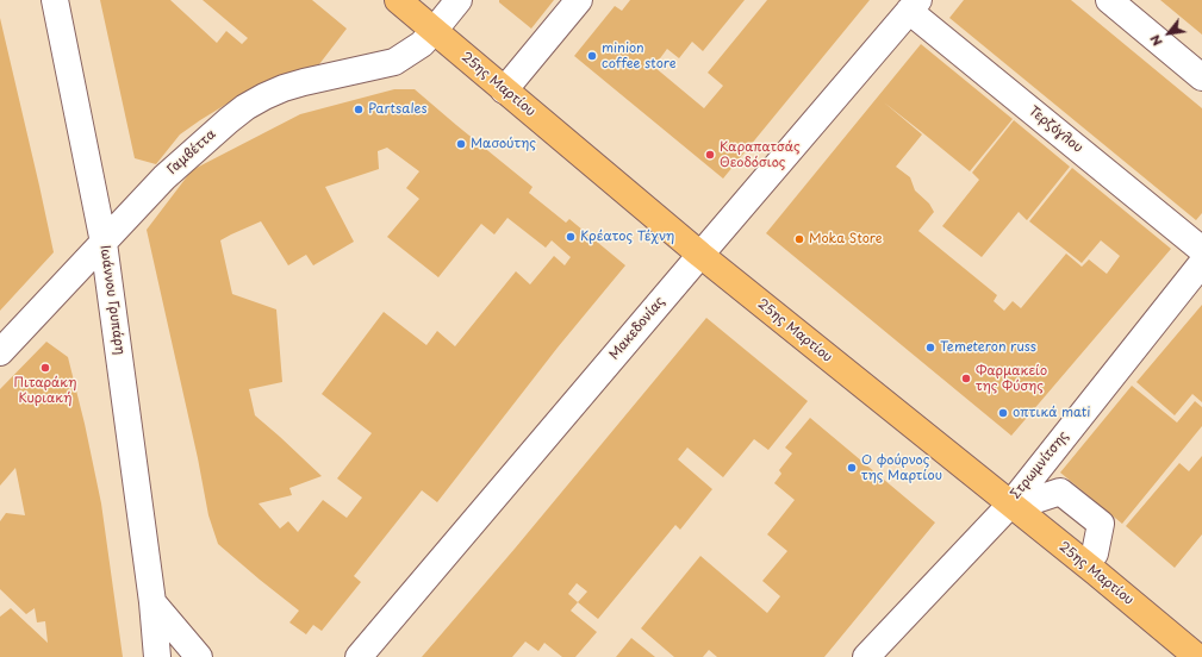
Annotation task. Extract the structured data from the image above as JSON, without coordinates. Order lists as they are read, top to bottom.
{
  "streets": {
    "main road": ["25ης Μαρτίου"],
    "street": [
      "Τερζόγλου",
      "Γαμβέττα",
      "Ιωάννου Γρυπάρη",
      "Μακεδονίας",
      "Στρωμνίτσης"
    ]
  },
  "crossings": [
    ["25ης Μαρτίου", "Γαμβέττα"],
    ["25ης Μαρτίου", "Μακεδονίας"],
    ["25ης Μαρτίου", "Στρωμνίτσης"],
    ["Τερζόγλου", "Μακεδονίας"],
    ["Γαμβέττα", "Ιωάννου Γρυπάρη"]
  ],
  "places": [
    "minion coffee store",
    "Partsales",
    "Μασούτης",
    "Καραπατσάς Θεοδόσιος",
    "Κρέατος Τέχνη",
    "Moka Store",
    "Temeteron russ",
    "Πιταράκη Κυριακή",
    "Φαρμακείο της Φύσης",
    "οπτικά mati",
    "Ο φούρνος της Μαρτίου"
  ],
  "north": "bottom left"
}
